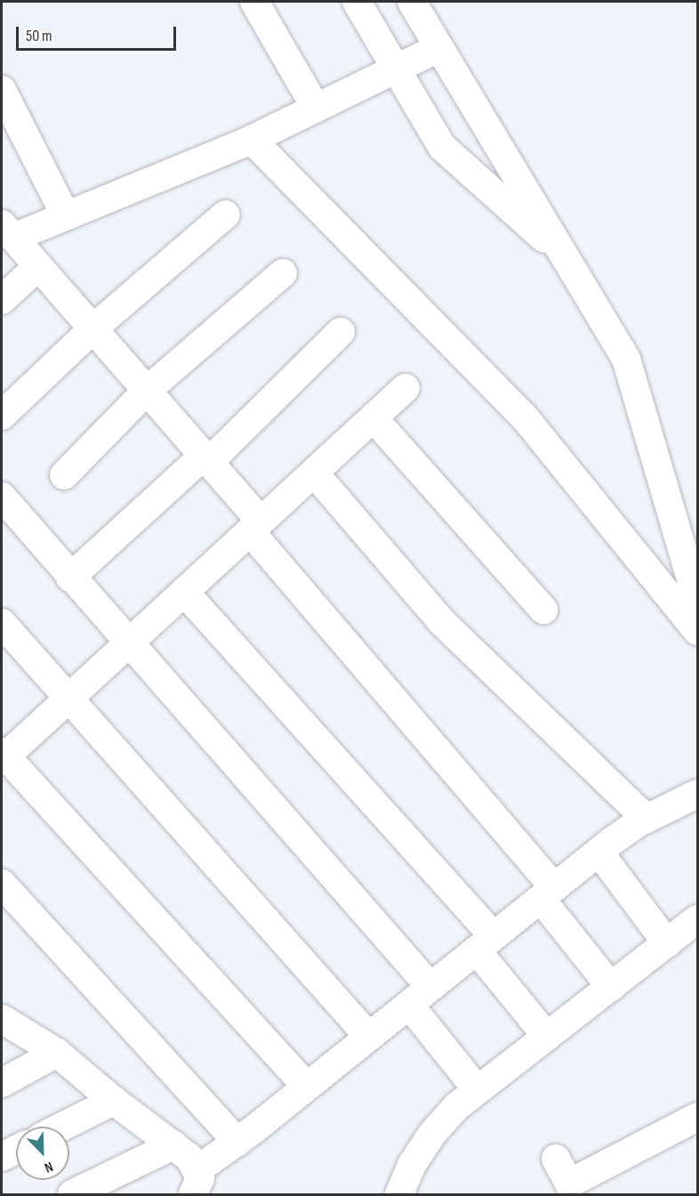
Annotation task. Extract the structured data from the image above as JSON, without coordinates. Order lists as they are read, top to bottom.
{
  "scale_bar": "50 m",
  "north": "bottom right"
}
